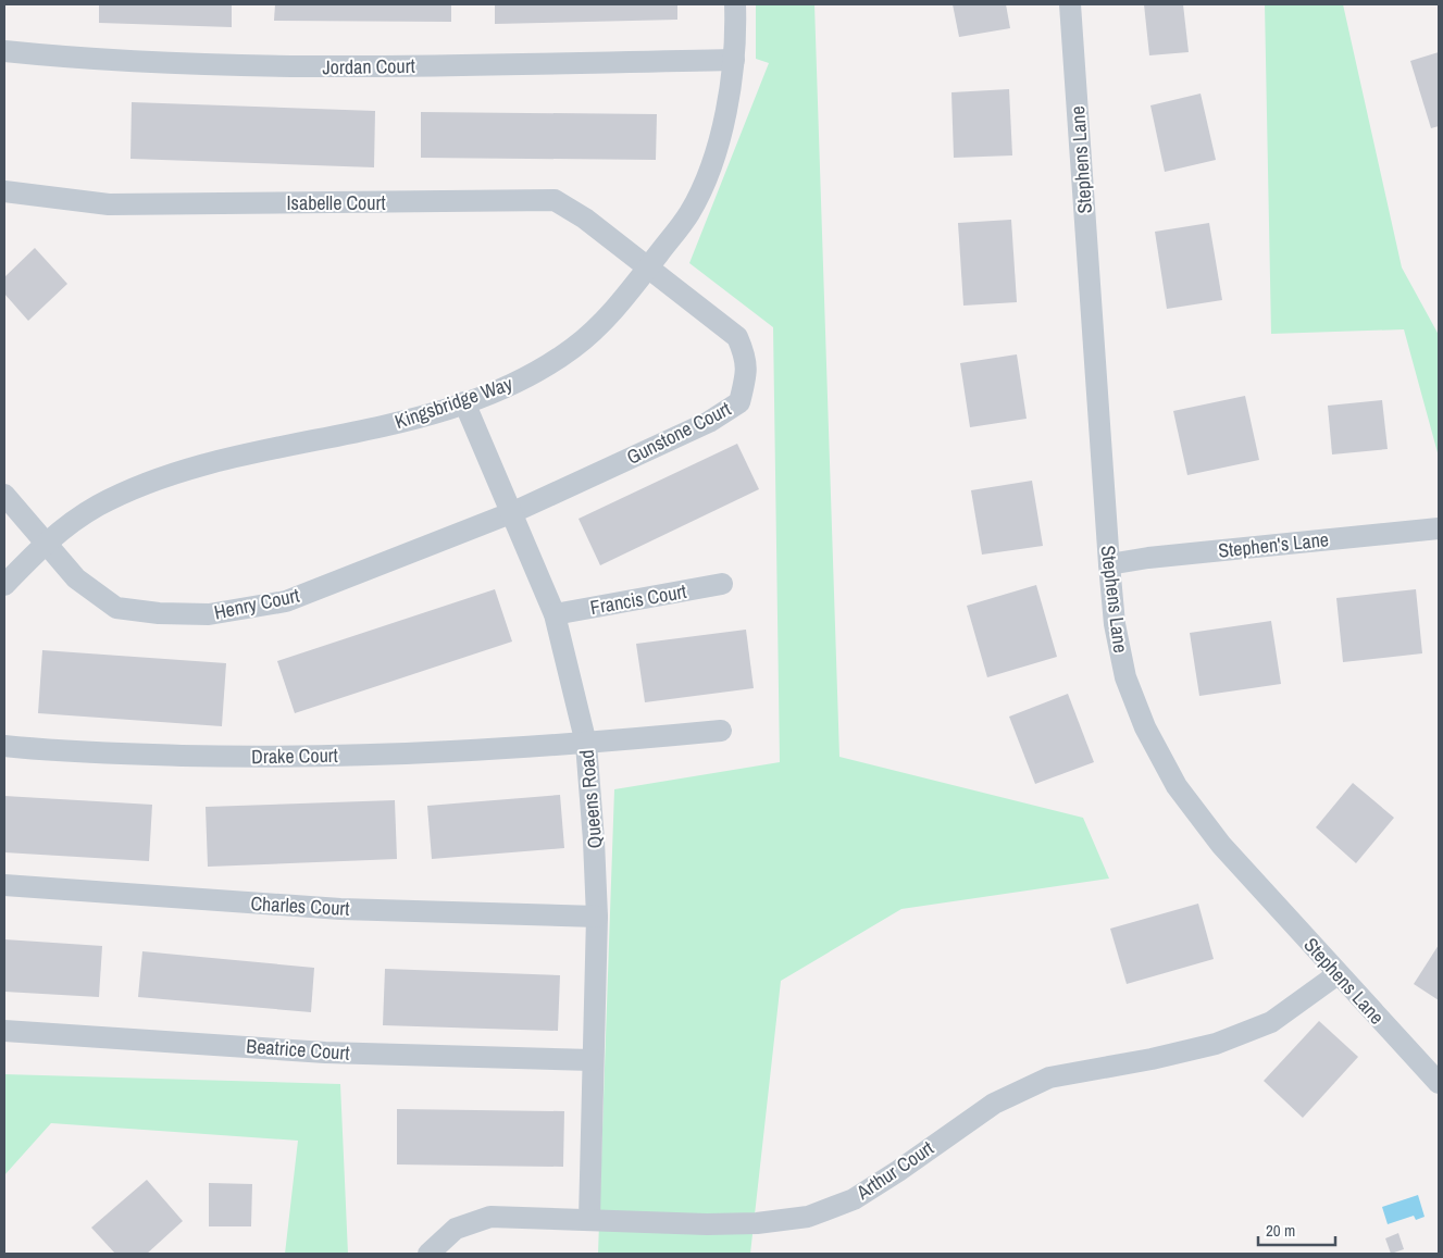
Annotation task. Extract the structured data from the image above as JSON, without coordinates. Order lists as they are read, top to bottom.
{
  "streets": {
    "street": [
      "Jordan Court",
      "Stephens Lane",
      "Isabelle Court",
      "Kingsbridge Way",
      "Gunstone Court",
      "Stephen's Lane",
      "Francis Court",
      "Henry Court",
      "Drake Court",
      "Queens Road",
      "Charles Court",
      "Beatrice Court",
      "Arthur Court"
    ]
  },
  "crossings": [
    ["Jordan Court", "Kingsbridge Way"],
    ["Stephens Lane", "Stephen's Lane"],
    ["Stephens Lane", "Arthur Court"],
    ["Isabelle Court", "Kingsbridge Way"],
    ["Isabelle Court", "Gunstone Court"],
    ["Kingsbridge Way", "Gunstone Court"],
    ["Kingsbridge Way", "Henry Court"],
    ["Kingsbridge Way", "Queens Road"],
    ["Gunstone Court", "Henry Court"],
    ["Gunstone Court", "Queens Road"],
    ["Francis Court", "Queens Road"],
    ["Henry Court", "Queens Road"],
    ["Drake Court", "Queens Road"],
    ["Queens Road", "Charles Court"],
    ["Queens Road", "Beatrice Court"],
    ["Queens Road", "Arthur Court"]
  ],
  "scale_bar": "20 m"
}
